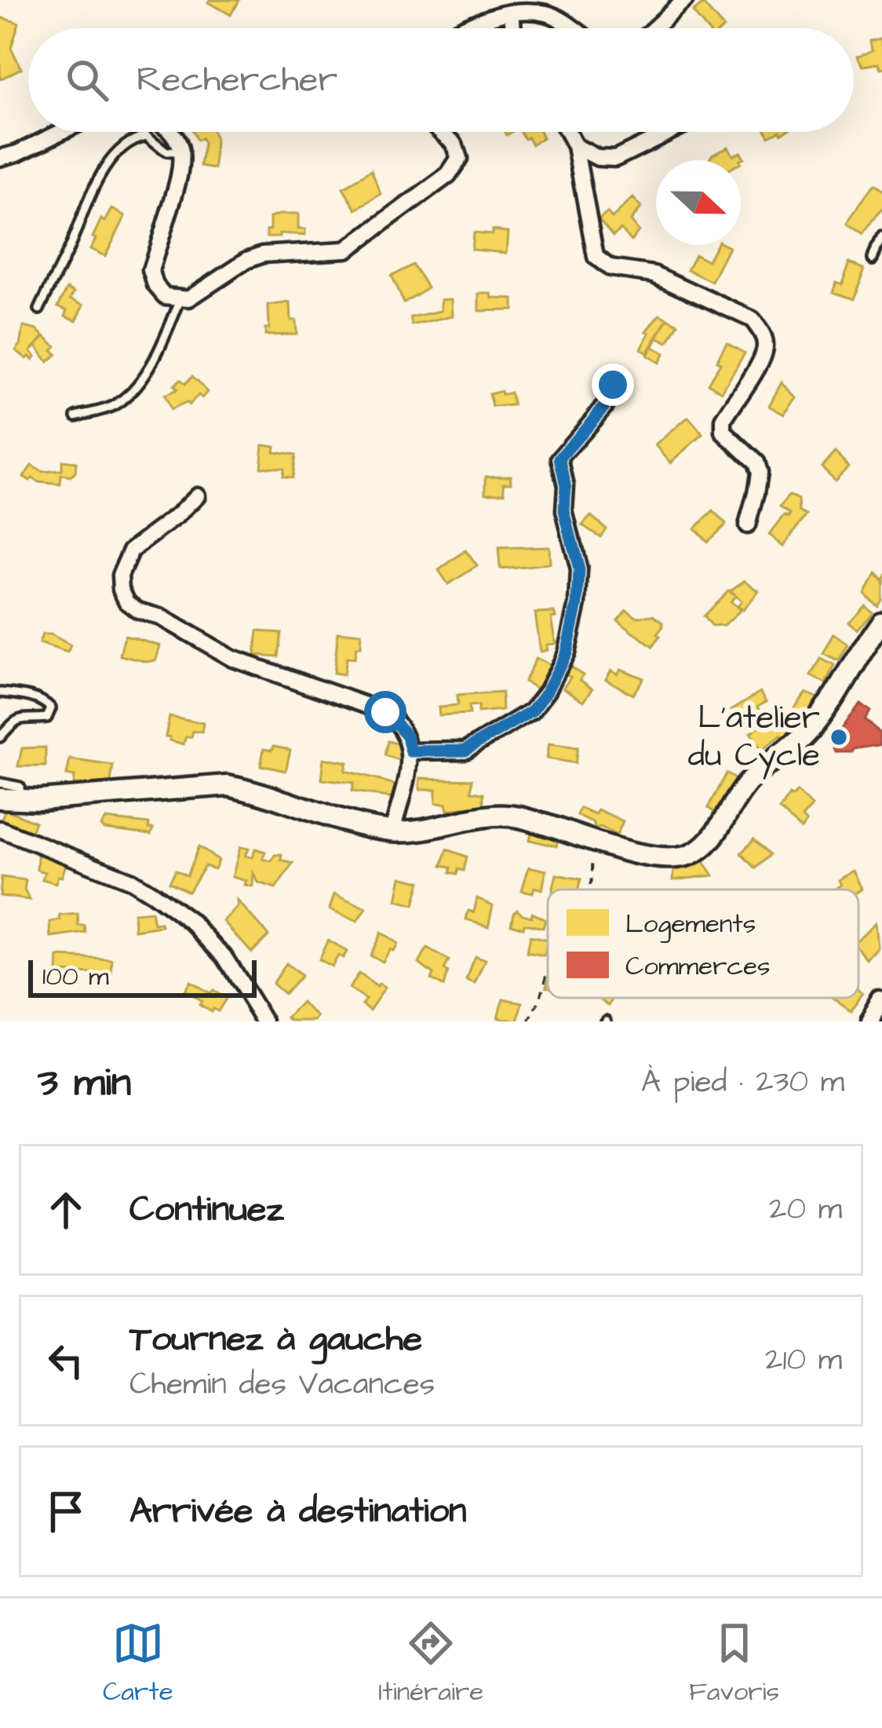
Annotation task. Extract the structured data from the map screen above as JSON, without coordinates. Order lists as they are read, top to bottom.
{
  "places": ["L’atelier du Cycle"],
  "legend": ["Logements", "Commerces"],
  "scale_bar": "100 m",
  "north": "right",
  "page": {
    "search": "Rechercher",
    "scale": "100 m",
    "heading": ["3 min", "À pied · 230 m"],
    "list": [
      ["Continuez", "20 m"],
      ["Tournez à gauche", "Chemin des Vacances", "210 m"],
      "Arrivée à destination"
    ],
    "nav": ["Carte", "Itinéraire", "Favoris"]
  }
}
